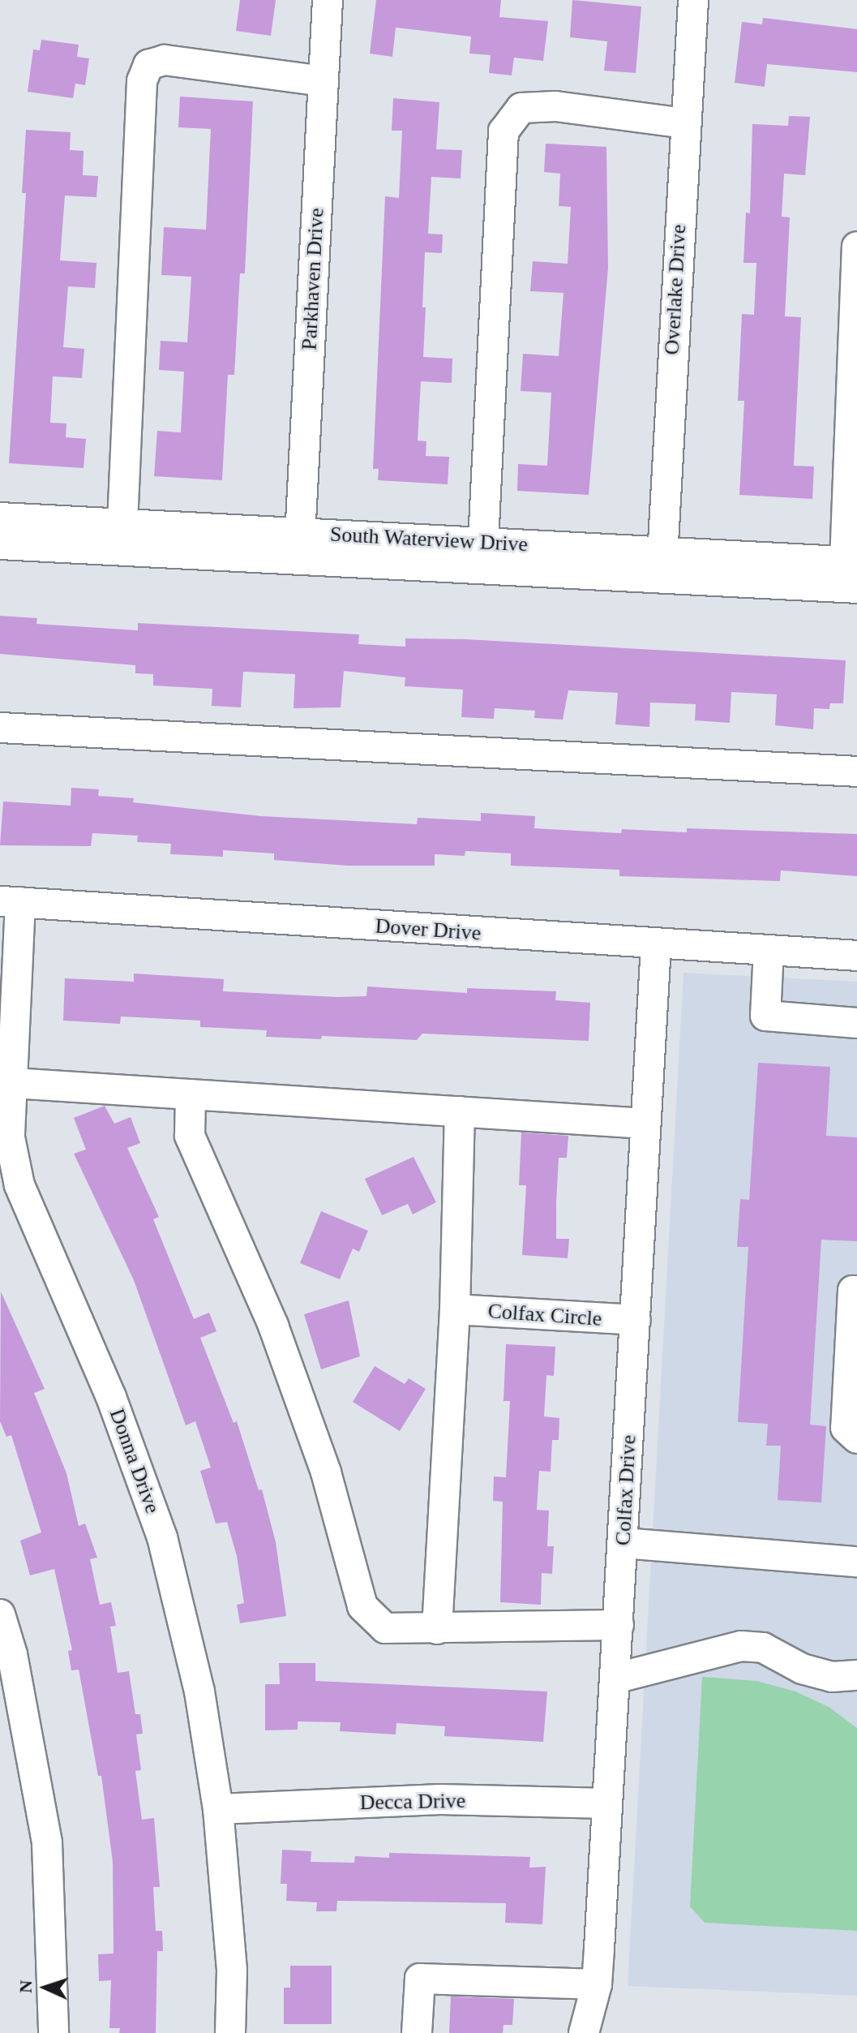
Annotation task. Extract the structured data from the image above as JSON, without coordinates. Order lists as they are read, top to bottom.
{
  "streets": {
    "street": [
      "Parkhaven Drive",
      "Overlake Drive",
      "South Waterview Drive",
      "Dover Drive",
      "Colfax Circle",
      "Donna Drive",
      "Colfax Drive",
      "Decca Drive"
    ]
  },
  "crossings": [
    ["Parkhaven Drive", "South Waterview Drive"],
    ["Overlake Drive", "South Waterview Drive"],
    ["Dover Drive", "Donna Drive"],
    ["Dover Drive", "Colfax Drive"],
    ["Colfax Circle", "Colfax Drive"],
    ["Donna Drive", "Decca Drive"],
    ["Colfax Drive", "Decca Drive"]
  ],
  "north": "left"
}
